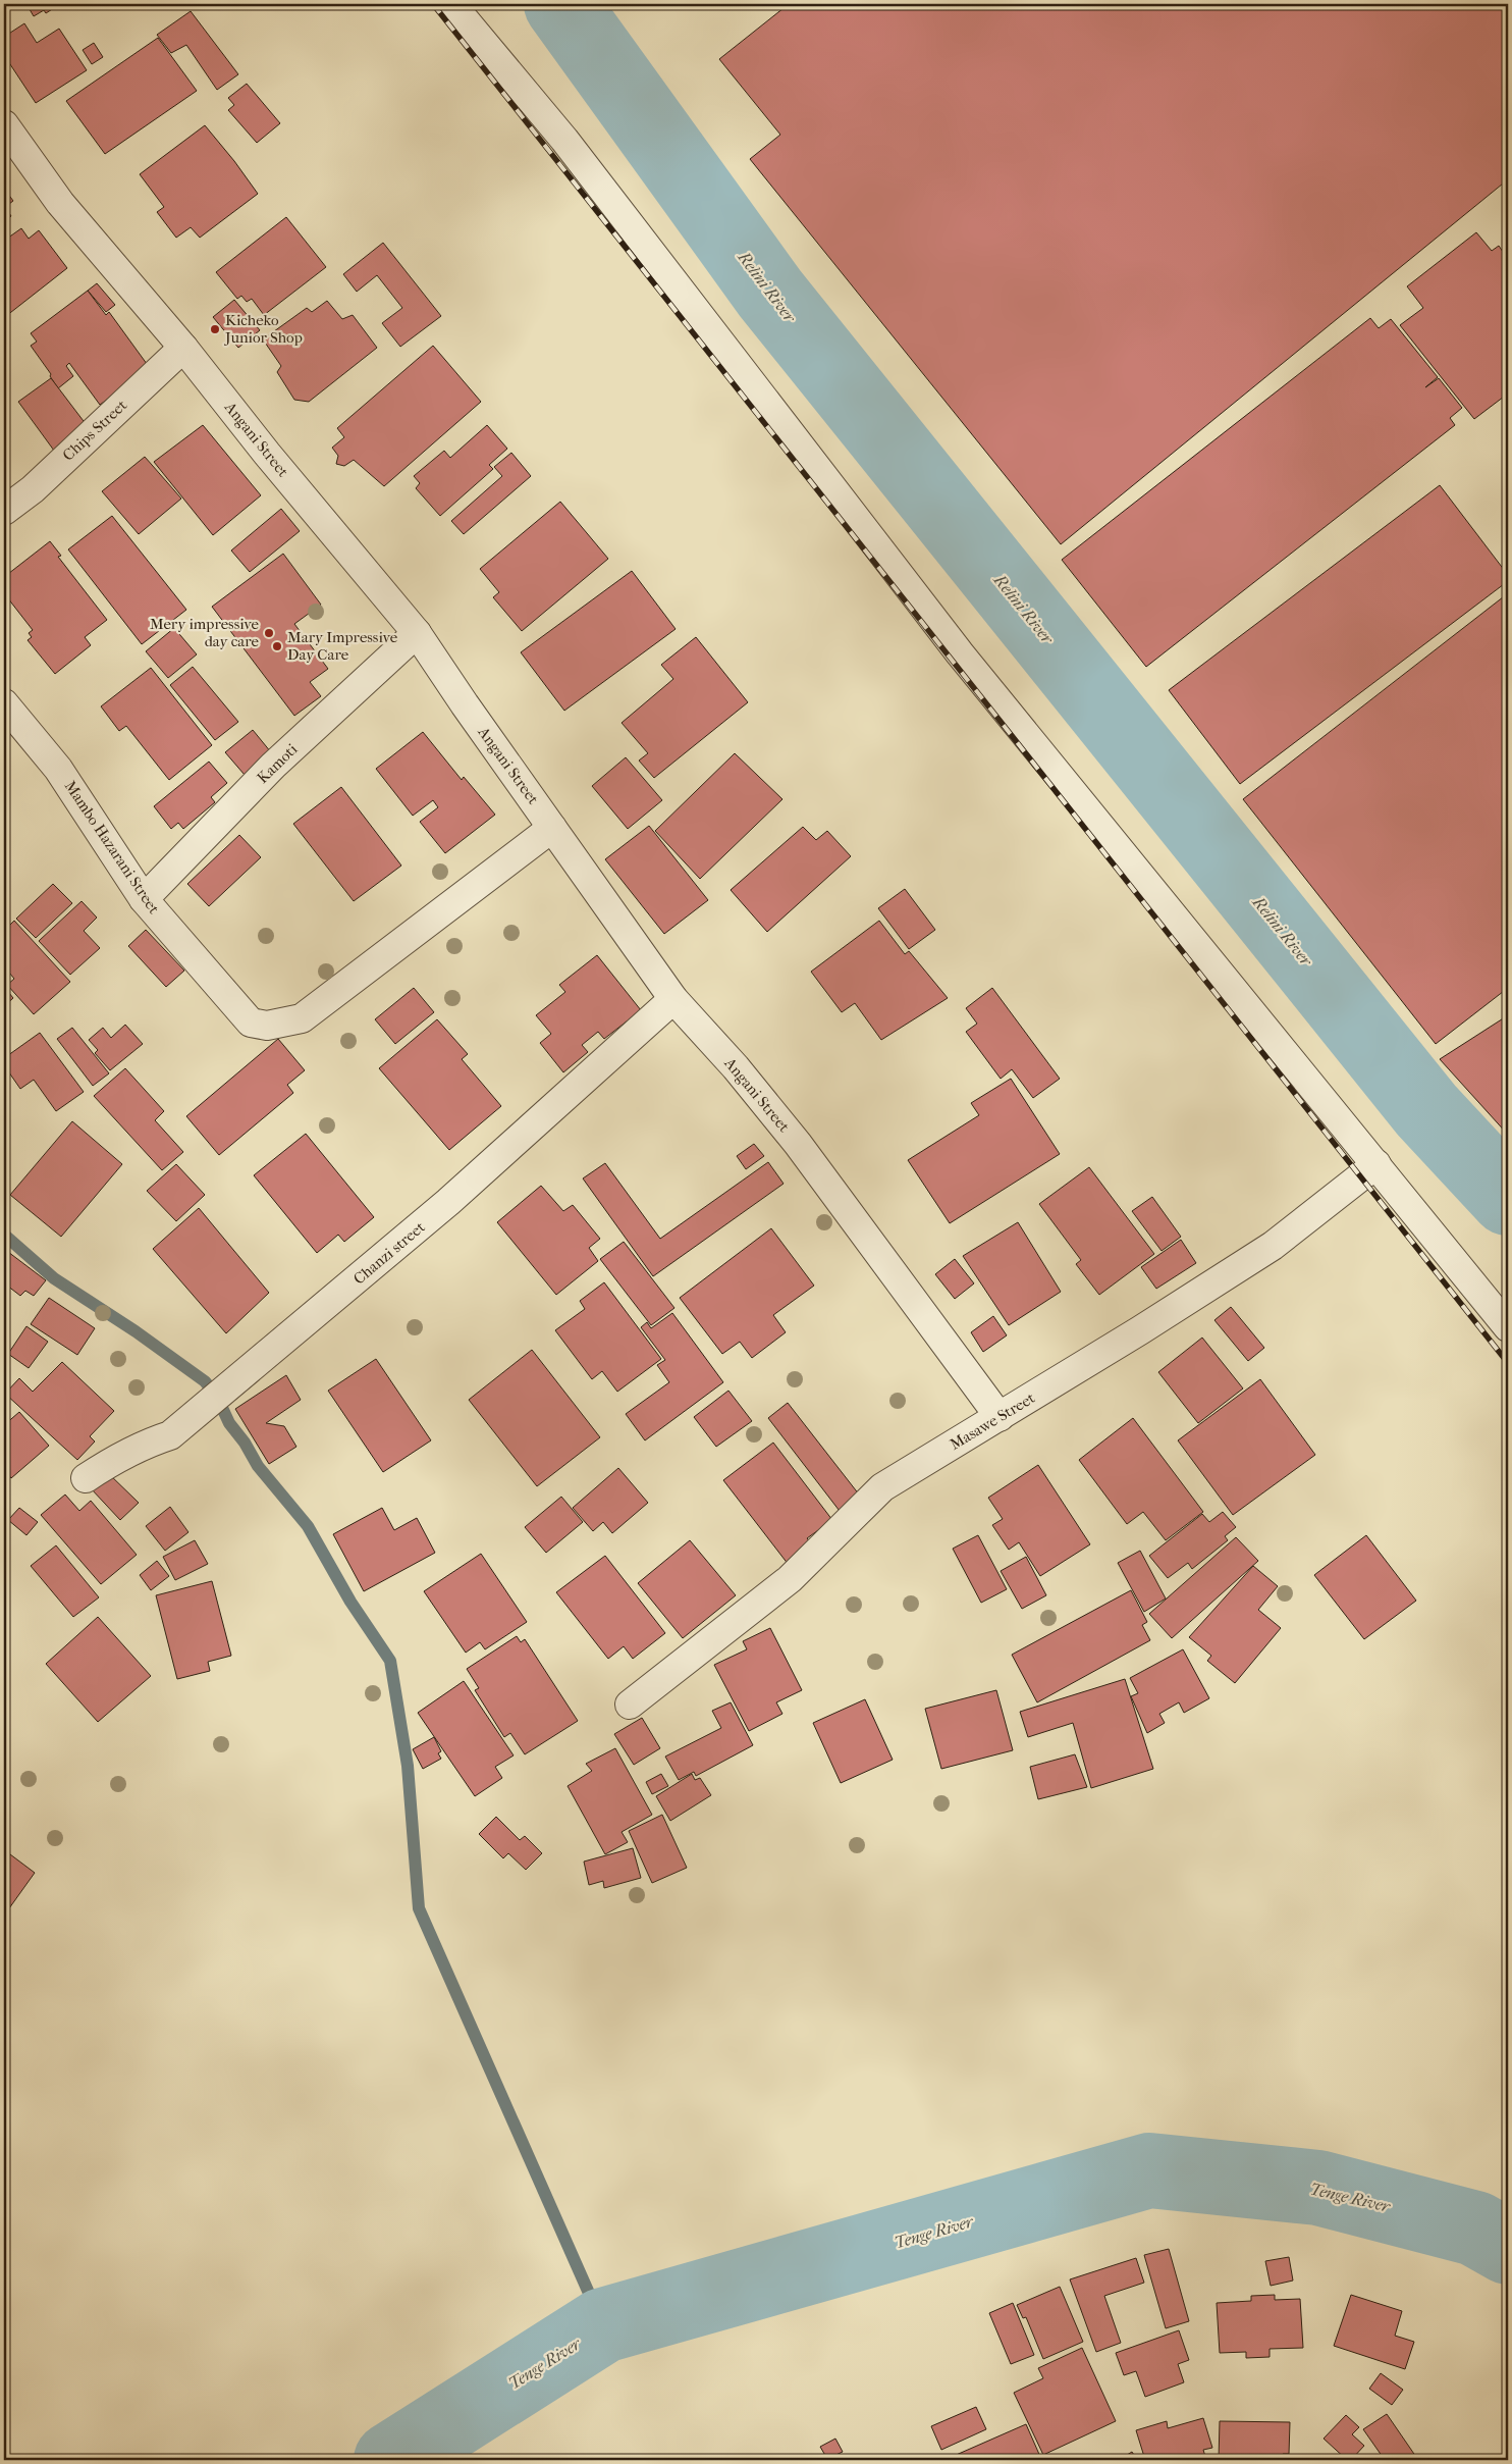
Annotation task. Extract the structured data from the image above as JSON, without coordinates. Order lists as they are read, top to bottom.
{
  "streets": {
    "street": [
      "Chips Street",
      "Angani Street",
      "Kamoti",
      "Mambo Hazarani Street",
      "Chanzi street",
      "Masawe Street"
    ]
  },
  "crossings": [
    ["Chips Street", "Angani Street"],
    ["Angani Street", "Kamoti"],
    ["Angani Street", "Mambo Hazarani Street"],
    ["Angani Street", "Chanzi street"],
    ["Angani Street", "Masawe Street"],
    ["Kamoti", "Mambo Hazarani Street"]
  ],
  "water": ["Relini River", "Tenge River"],
  "places": ["Kicheko Junior Shop", "Mery impressive day care", "Mary Impressive Day Care"]
}
